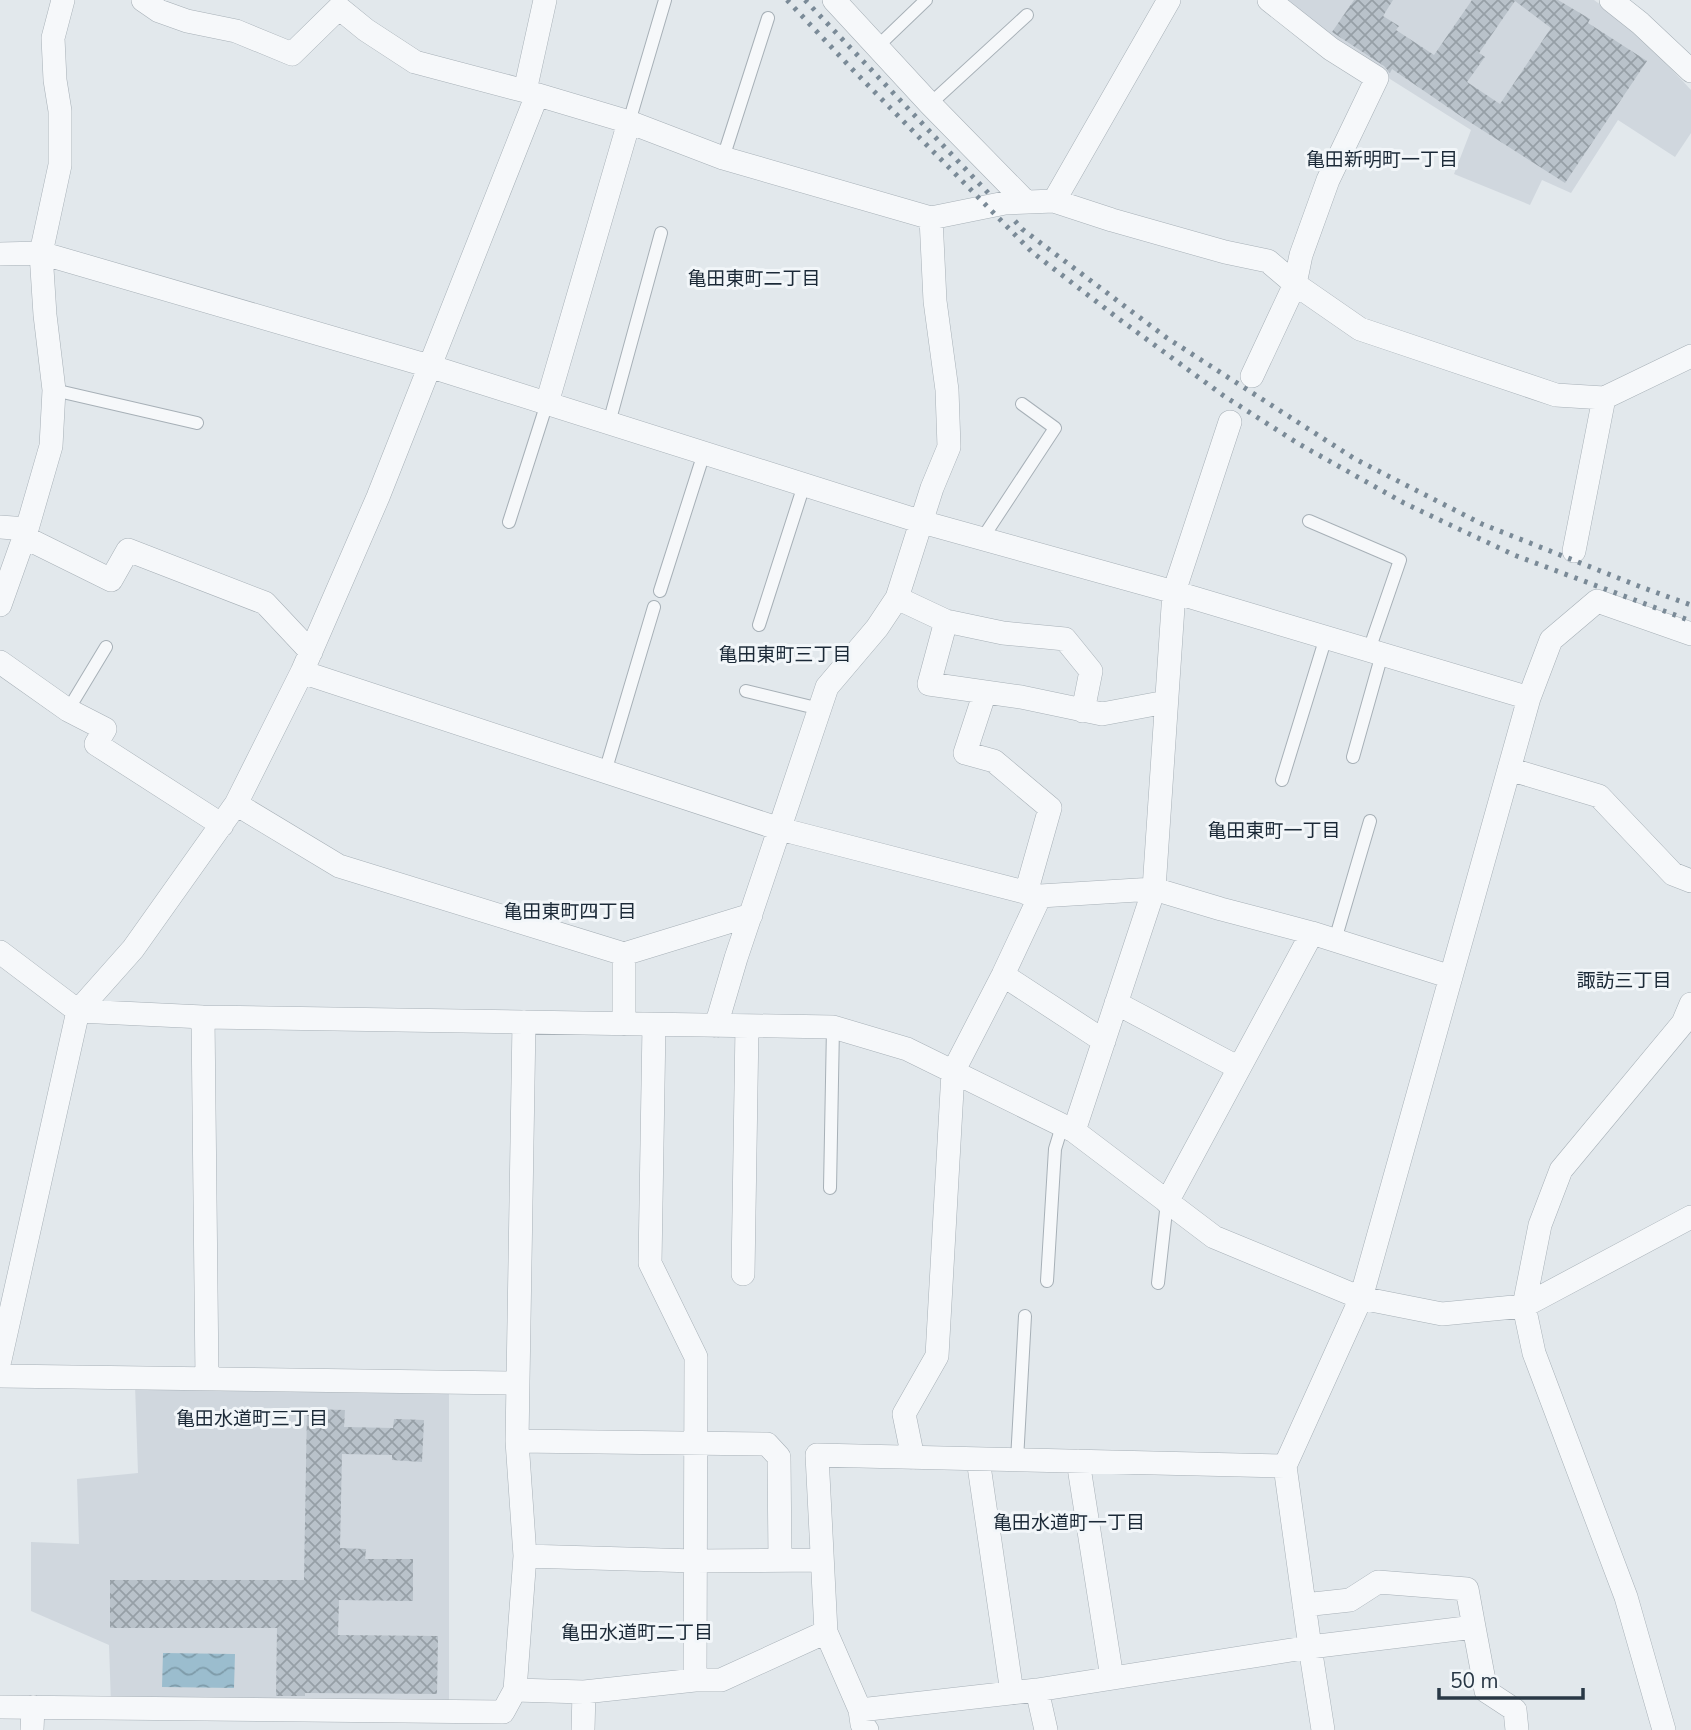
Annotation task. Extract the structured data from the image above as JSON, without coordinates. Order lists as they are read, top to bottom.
{
  "districts": [
    "亀田新明町一丁目",
    "亀田東町二丁目",
    "亀田東町三丁目",
    "亀田東町一丁目",
    "亀田東町四丁目",
    "諏訪三丁目",
    "亀田水道町三丁目",
    "亀田水道町一丁目",
    "亀田水道町二丁目"
  ],
  "scale_bar": "50 m"
}
